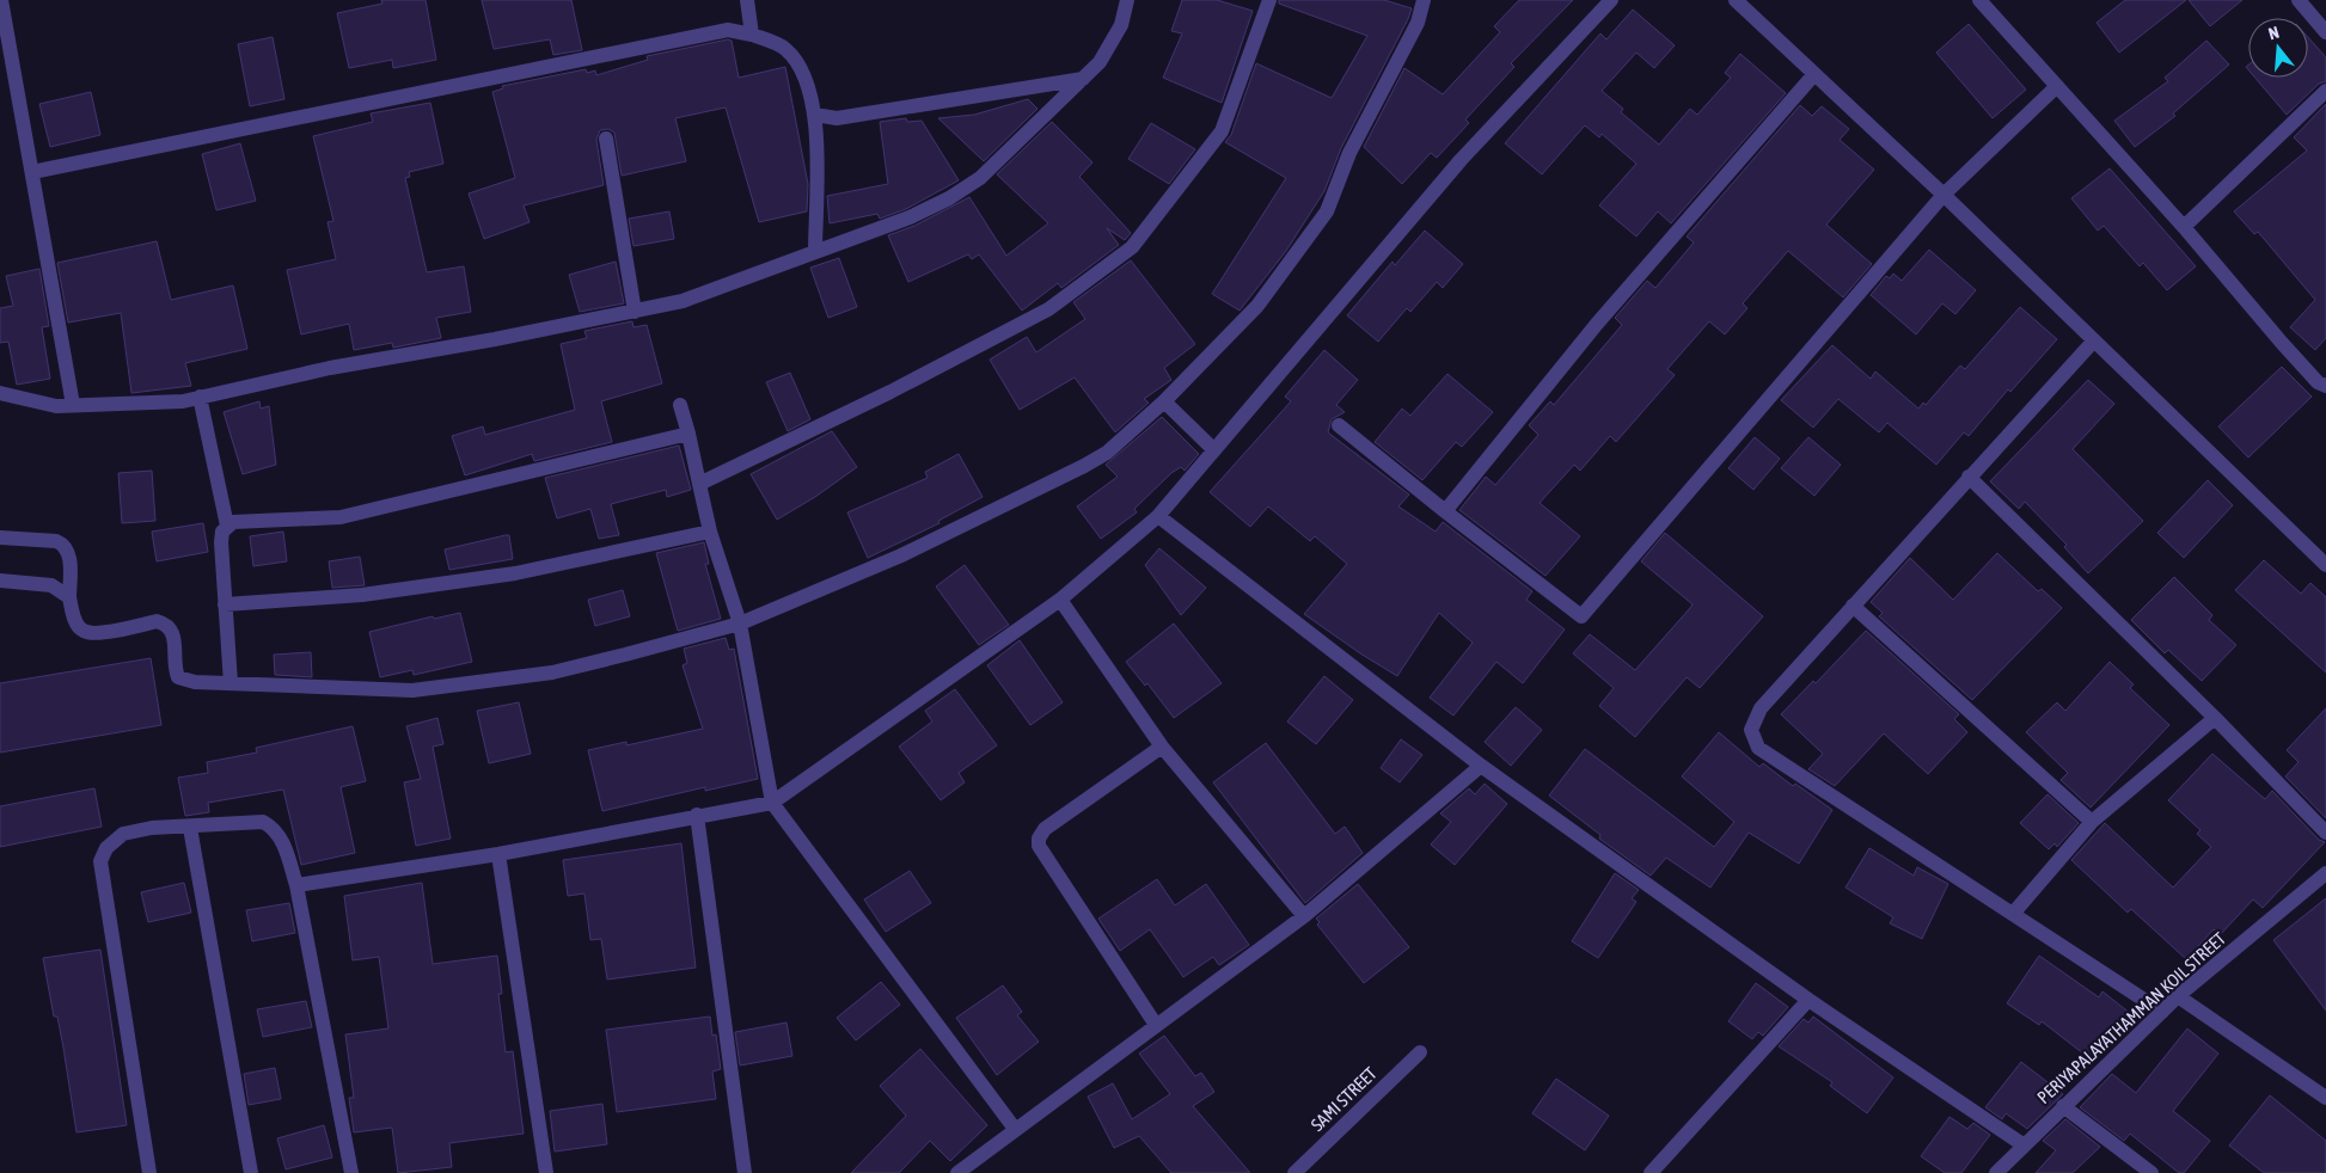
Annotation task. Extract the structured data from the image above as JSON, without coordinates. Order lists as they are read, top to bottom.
{
  "streets": {
    "street": ["PERIYAPALAYATHAMMAN KOIL STREET", "SAMI STREET"]
  },
  "north": "top"
}
